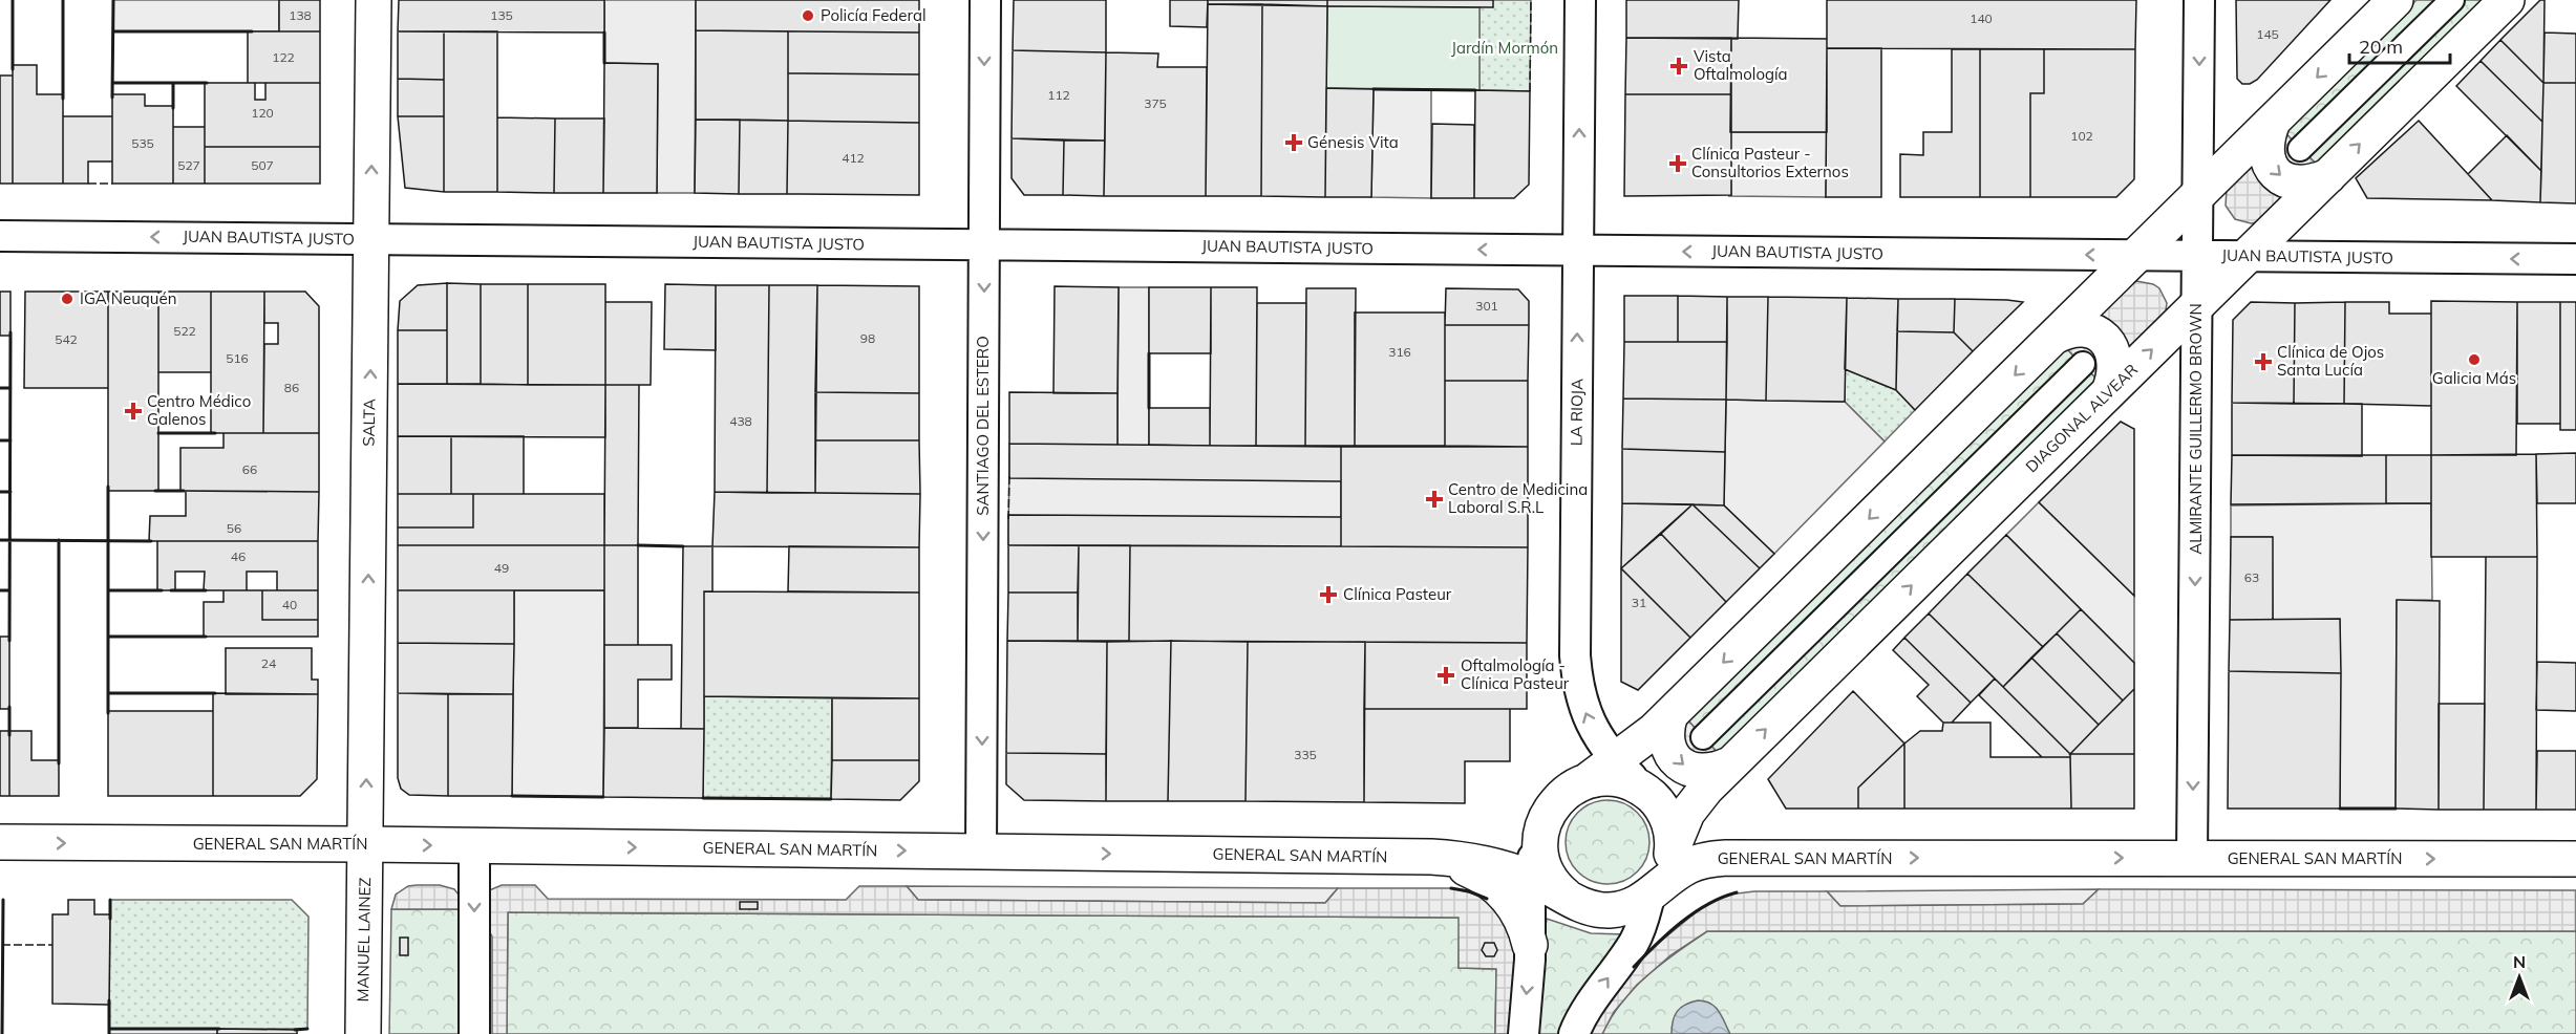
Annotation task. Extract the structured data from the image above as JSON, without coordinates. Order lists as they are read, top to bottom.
{
  "streets": {
    "main road": [
      "DIAGONAL ALVEAR",
      "SALTA",
      "GENERAL SAN MARTÍN",
      "MANUEL LAINEZ"
    ],
    "street": [
      "JUAN BAUTISTA JUSTO",
      "LA RIOJA",
      "SANTIAGO DEL ESTERO",
      "ALMIRANTE GUILLERMO BROWN"
    ]
  },
  "crossings": [
    ["JUAN BAUTISTA JUSTO", "LA RIOJA"],
    ["JUAN BAUTISTA JUSTO", "DIAGONAL ALVEAR"],
    ["JUAN BAUTISTA JUSTO", "SALTA"],
    ["JUAN BAUTISTA JUSTO", "SANTIAGO DEL ESTERO"],
    ["JUAN BAUTISTA JUSTO", "ALMIRANTE GUILLERMO BROWN"],
    ["LA RIOJA", "DIAGONAL ALVEAR"],
    ["LA RIOJA", "GENERAL SAN MARTÍN"],
    ["DIAGONAL ALVEAR", "ALMIRANTE GUILLERMO BROWN"],
    ["DIAGONAL ALVEAR", "GENERAL SAN MARTÍN"],
    ["SALTA", "GENERAL SAN MARTÍN"],
    ["SALTA", "MANUEL LAINEZ"],
    ["SANTIAGO DEL ESTERO", "GENERAL SAN MARTÍN"],
    ["ALMIRANTE GUILLERMO BROWN", "GENERAL SAN MARTÍN"],
    ["GENERAL SAN MARTÍN", "MANUEL LAINEZ"]
  ],
  "one_way": [
    "JUAN BAUTISTA JUSTO",
    "LA RIOJA",
    "SALTA",
    "SANTIAGO DEL ESTERO",
    "ALMIRANTE GUILLERMO BROWN",
    "GENERAL SAN MARTÍN"
  ],
  "parks": ["Jardín Mormón"],
  "places": {
    "other": ["Policía Federal", "IGA Neuquén", "Galicia Más"],
    "health": [
      "Vista Oftalmología",
      "Génesis Vita",
      "Clínica Pasteur - Consultorios Externos",
      "Clínica de Ojos Santa Lucía",
      "Centro Médico Galenos",
      "Centro de Medicina Laboral S.R.L",
      "Clínica Pasteur",
      "Oftalmología - Clínica Pasteur"
    ]
  },
  "house_numbers": [
    "138",
    "135",
    "140",
    "145",
    "122",
    "112",
    "375",
    "120",
    "102",
    "535",
    "412",
    "527",
    "507",
    "301",
    "522",
    "98",
    "542",
    "316",
    "516",
    "86",
    "438",
    "66",
    "56",
    "46",
    "49",
    "63",
    "31",
    "40",
    "24",
    "335"
  ],
  "scale_bar": "20 m",
  "north": "top"
}
